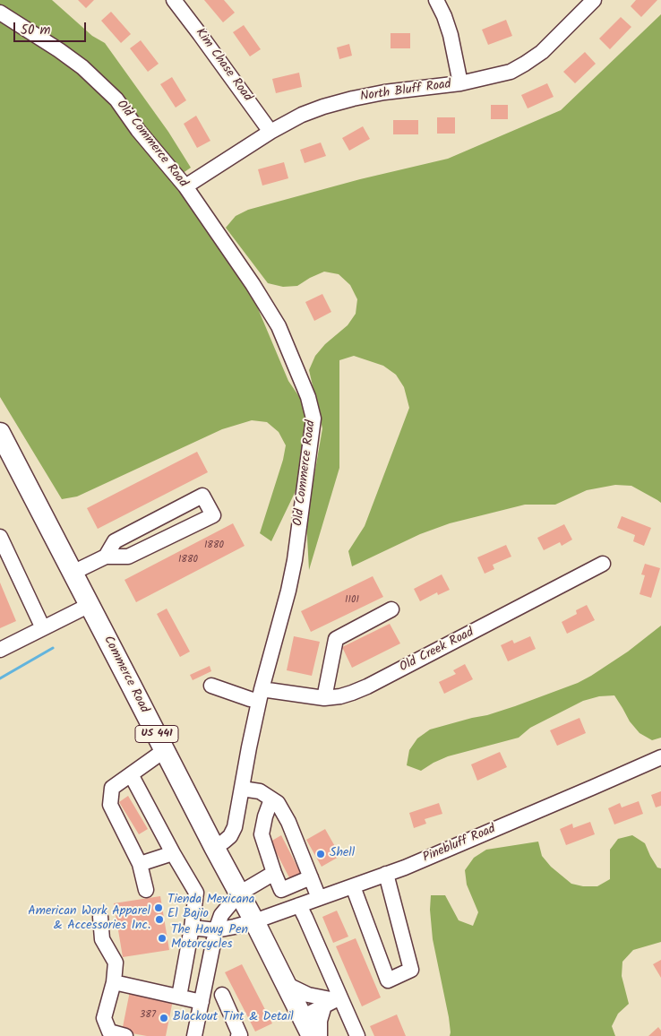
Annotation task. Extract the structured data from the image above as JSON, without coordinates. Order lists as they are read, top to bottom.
{
  "streets": {
    "highway": ["Commerce Road", "US 441"],
    "street": [
      "Kim Chase Road",
      "North Bluff Road",
      "Old Commerce Road",
      "Old Creek Road",
      "Pinebluff Road"
    ]
  },
  "crossings": [
    ["Kim Chase Road", "North Bluff Road"],
    ["North Bluff Road", "Old Commerce Road"],
    ["Old Commerce Road", "Old Creek Road"],
    ["Old Commerce Road", "Commerce Road"],
    ["Commerce Road", "Pinebluff Road"]
  ],
  "places": [
    "Shell",
    "Tienda Mexicana El Bajio",
    "American Work Apparel & Accessories Inc.",
    "The Hawg Pen Motorcycles",
    "Blackout Tint & Detail"
  ],
  "house_numbers": [
    "1880",
    "1880",
    "1101",
    "387"
  ],
  "scale_bar": "50 m"
}
